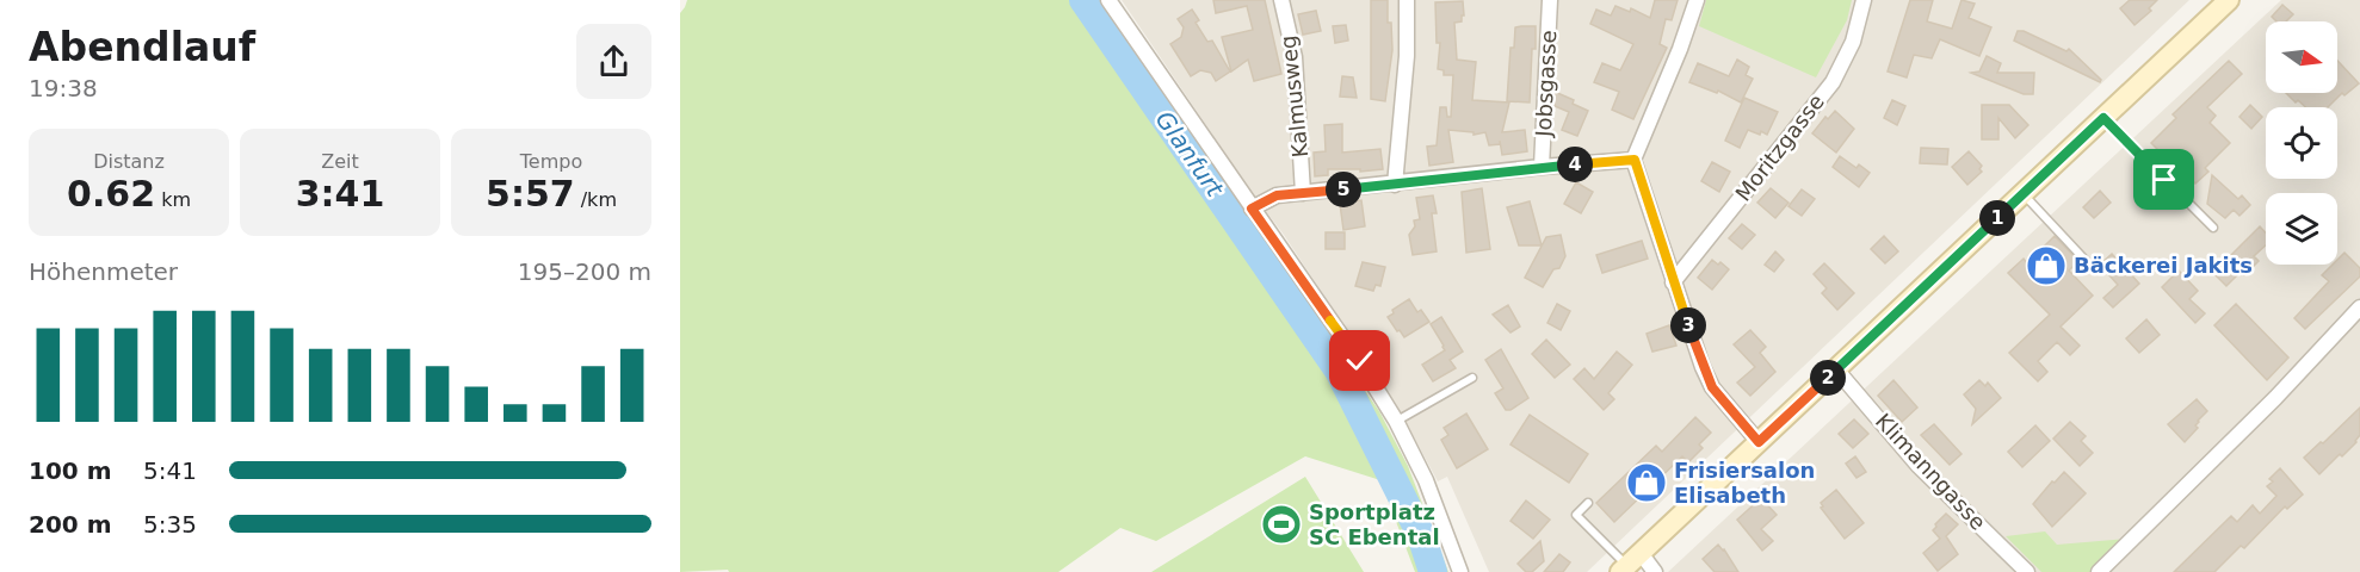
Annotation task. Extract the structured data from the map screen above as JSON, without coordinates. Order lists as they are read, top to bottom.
{
  "streets": {
    "street": [
      "Jobsgasse",
      "Kalmusweg",
      "Moritzgasse",
      "Klimanngasse"
    ]
  },
  "water": ["Glanfurt"],
  "places": {
    "shop": ["Bäckerei Jakits", "Frisiersalon Elisabeth"],
    "sports": ["Sportplatz SC Ebental"]
  },
  "north": "right",
  "page": {
    "heading": ["Abendlauf", "19:38"],
    "stats": [
      ["Distanz", "0.62 km"],
      ["Zeit", "3:41"],
      ["Tempo", "5:57 /km"]
    ],
    "pins": [
      "4",
      "5",
      "1",
      "3",
      "2"
    ],
    "chart": ["Höhenmeter", "195–200 m"],
    "list": [
      {
        "name": "100 m",
        "note": "5:41"
      },
      {
        "name": "200 m",
        "note": "5:35"
      }
    ]
  }
}
